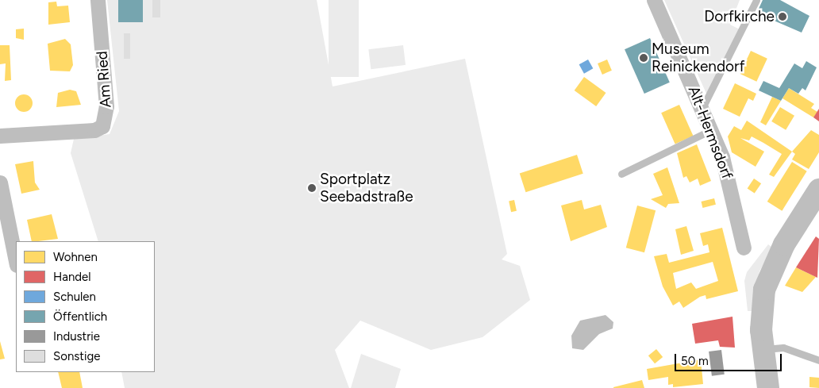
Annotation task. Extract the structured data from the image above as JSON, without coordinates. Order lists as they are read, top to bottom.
{
  "streets": {
    "street": ["Am Ried", "Alt-Hermsdorf"]
  },
  "places": ["Dorfkirche", "Museum Reinickendorf", "Sportplatz Seebadstraße"],
  "legend": [
    "Wohnen",
    "Handel",
    "Schulen",
    "Öffentlich",
    "Industrie",
    "Sonstige"
  ],
  "scale_bar": "50 m"
}
